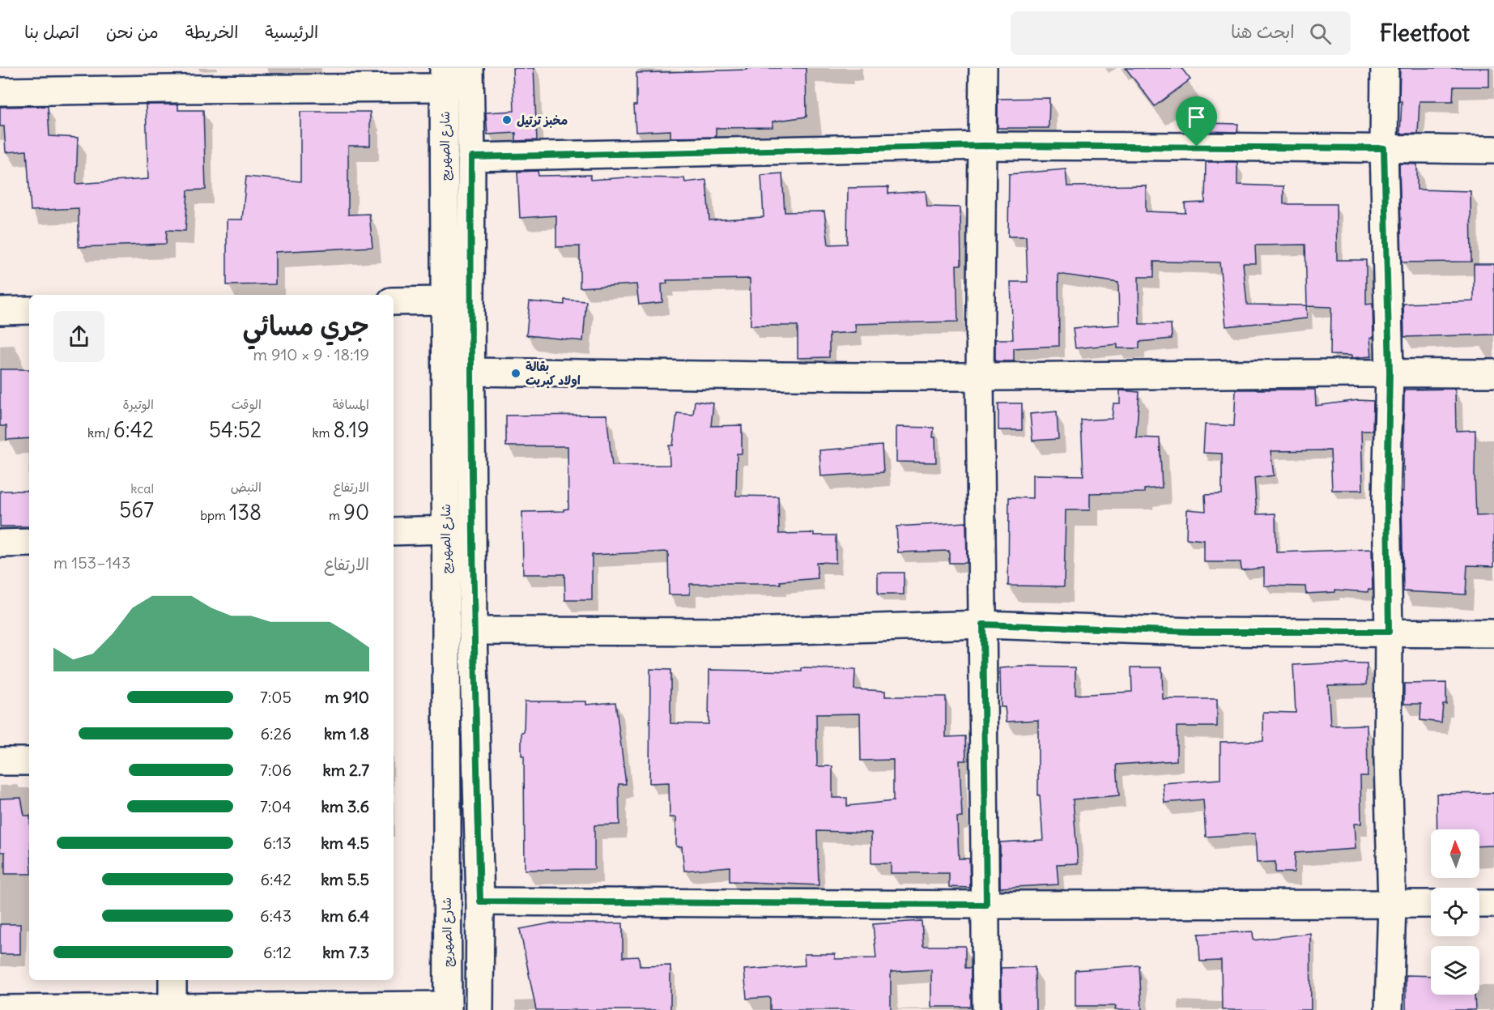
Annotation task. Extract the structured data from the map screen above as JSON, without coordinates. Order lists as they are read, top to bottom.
{
  "streets": {
    "street": ["شارع الصهريج"]
  },
  "places": ["مخبز ترتيل", "بقالة اولاد كبريت"],
  "north": "top",
  "page": {
    "header": "Fleetfoot",
    "search": "ابحث هنا",
    "nav": [
      "الرئيسية",
      "الخريطة",
      "من نحن",
      "اتصل بنا"
    ],
    "heading": ["جري مسائي", "18:19 · 9 × 910 m"],
    "stats": [
      ["المسافة", "8.19 km"],
      ["الوقت", "54:52"],
      ["الوتيرة", "6:42 /km"],
      ["الارتفاع", "90 m"],
      ["النبض", "138 bpm"],
      ["kcal", "567"]
    ],
    "chart": ["الارتفاع", "143–153 m"],
    "list": [
      {
        "name": "910 m",
        "note": "7:05"
      },
      {
        "name": "1.8 km",
        "note": "6:26"
      },
      {
        "name": "2.7 km",
        "note": "7:06"
      },
      {
        "name": "3.6 km",
        "note": "7:04"
      },
      {
        "name": "4.5 km",
        "note": "6:13"
      },
      {
        "name": "5.5 km",
        "note": "6:42"
      },
      {
        "name": "6.4 km",
        "note": "6:43"
      },
      {
        "name": "7.3 km",
        "note": "6:12"
      }
    ]
  }
}
